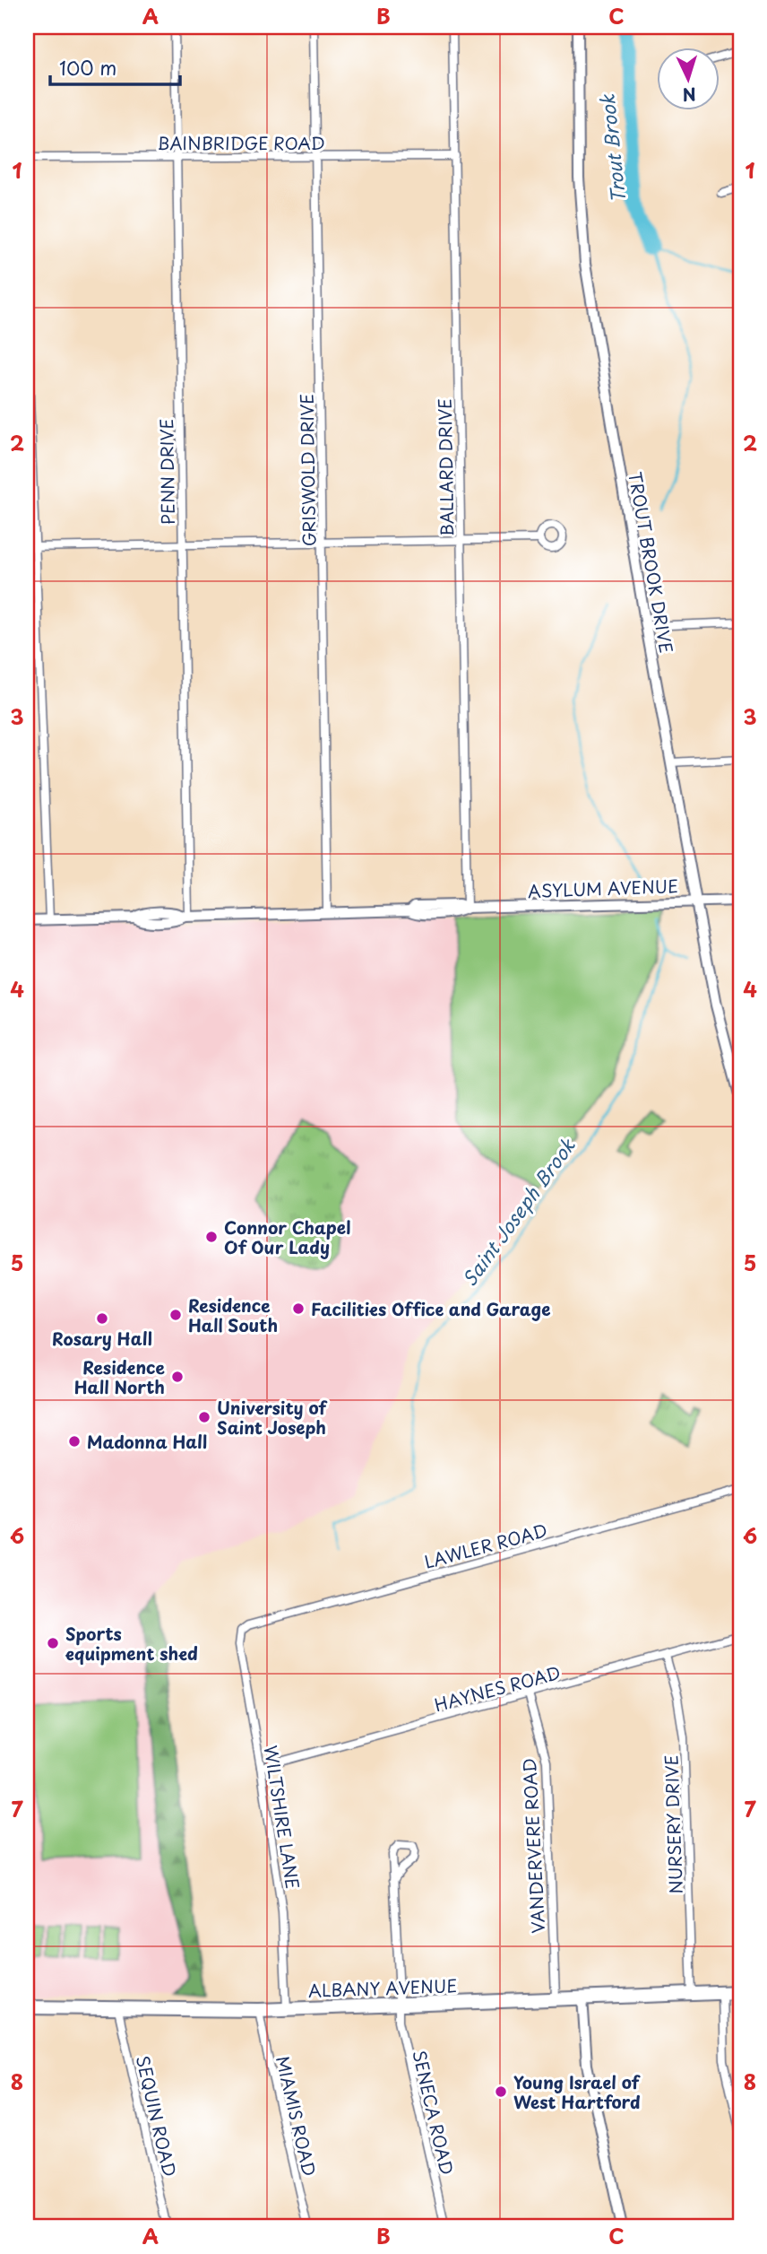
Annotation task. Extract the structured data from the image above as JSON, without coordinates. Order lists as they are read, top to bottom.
{
  "streets": {
    "highway": ["ALBANY AVENUE"],
    "main road": ["TROUT BROOK DRIVE", "ASYLUM AVENUE"],
    "street": [
      "BAINBRIDGE ROAD",
      "BALLARD DRIVE",
      "GRISWOLD DRIVE",
      "PENN DRIVE",
      "LAWLER ROAD",
      "HAYNES ROAD",
      "WILTSHIRE LANE",
      "NURSERY DRIVE",
      "VANDERVERE ROAD",
      "SENECA ROAD",
      "SEQUIN ROAD",
      "MIAMIS ROAD"
    ]
  },
  "crossings": [
    ["BAINBRIDGE ROAD", "BALLARD DRIVE"],
    ["BAINBRIDGE ROAD", "GRISWOLD DRIVE"],
    ["BAINBRIDGE ROAD", "PENN DRIVE"],
    ["BALLARD DRIVE", "ASYLUM AVENUE"],
    ["GRISWOLD DRIVE", "ASYLUM AVENUE"],
    ["PENN DRIVE", "ASYLUM AVENUE"],
    ["TROUT BROOK DRIVE", "ASYLUM AVENUE"],
    ["LAWLER ROAD", "WILTSHIRE LANE"],
    ["HAYNES ROAD", "WILTSHIRE LANE"],
    ["HAYNES ROAD", "NURSERY DRIVE"],
    ["HAYNES ROAD", "VANDERVERE ROAD"],
    ["WILTSHIRE LANE", "ALBANY AVENUE"],
    ["NURSERY DRIVE", "ALBANY AVENUE"],
    ["VANDERVERE ROAD", "ALBANY AVENUE"],
    ["ALBANY AVENUE", "SENECA ROAD"],
    ["ALBANY AVENUE", "SEQUIN ROAD"],
    ["ALBANY AVENUE", "MIAMIS ROAD"]
  ],
  "water": ["Trout Brook", "Saint Joseph Brook"],
  "places": [
    "Connor Chapel Of Our Lady",
    "Facilities Office and Garage",
    "Residence Hall South",
    "Rosary Hall",
    "Residence Hall North",
    "University of Saint Joseph",
    "Madonna Hall",
    "Sports equipment shed",
    "Young Israel of West Hartford"
  ],
  "scale_bar": "100 m",
  "north": "bottom",
  "grid": {
    "columns": ["A", "B", "C"],
    "rows": [
      "1",
      "2",
      "3",
      "4",
      "5",
      "6",
      "7",
      "8"
    ]
  }
}
